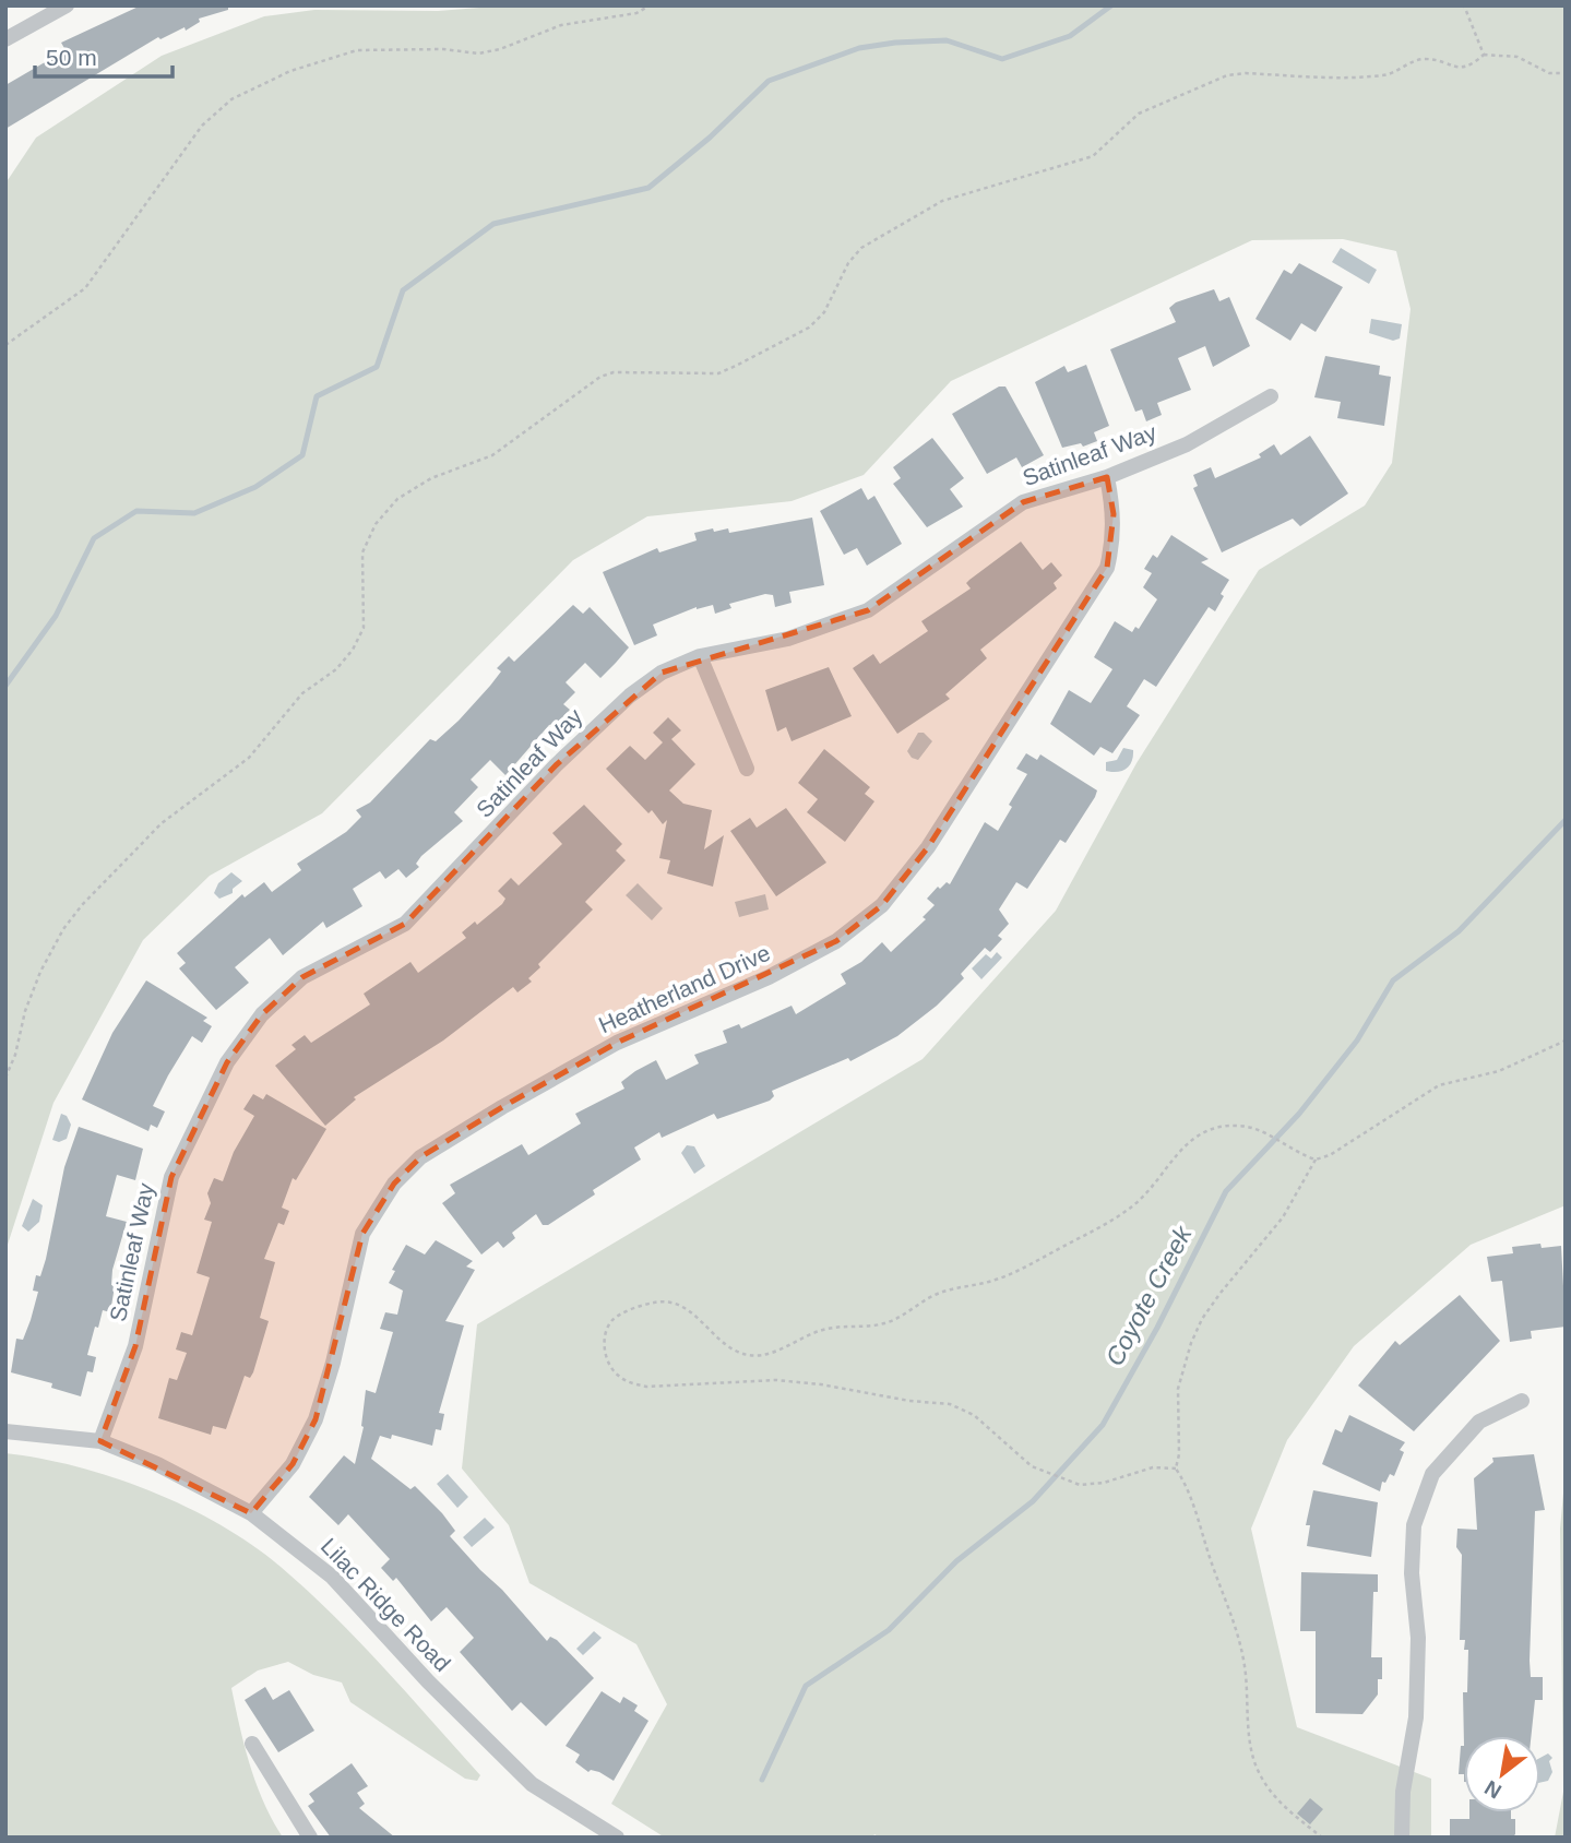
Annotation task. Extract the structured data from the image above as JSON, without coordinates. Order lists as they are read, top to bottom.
{
  "streets": {
    "street": ["Satinleaf Way", "Heatherland Drive", "Lilac Ridge Road"]
  },
  "crossings": [
    ["Satinleaf Way", "Heatherland Drive"],
    ["Satinleaf Way", "Lilac Ridge Road"],
    ["Heatherland Drive", "Lilac Ridge Road"]
  ],
  "water": ["Coyote Creek"],
  "scale_bar": "50 m",
  "north": "bottom left"
}
